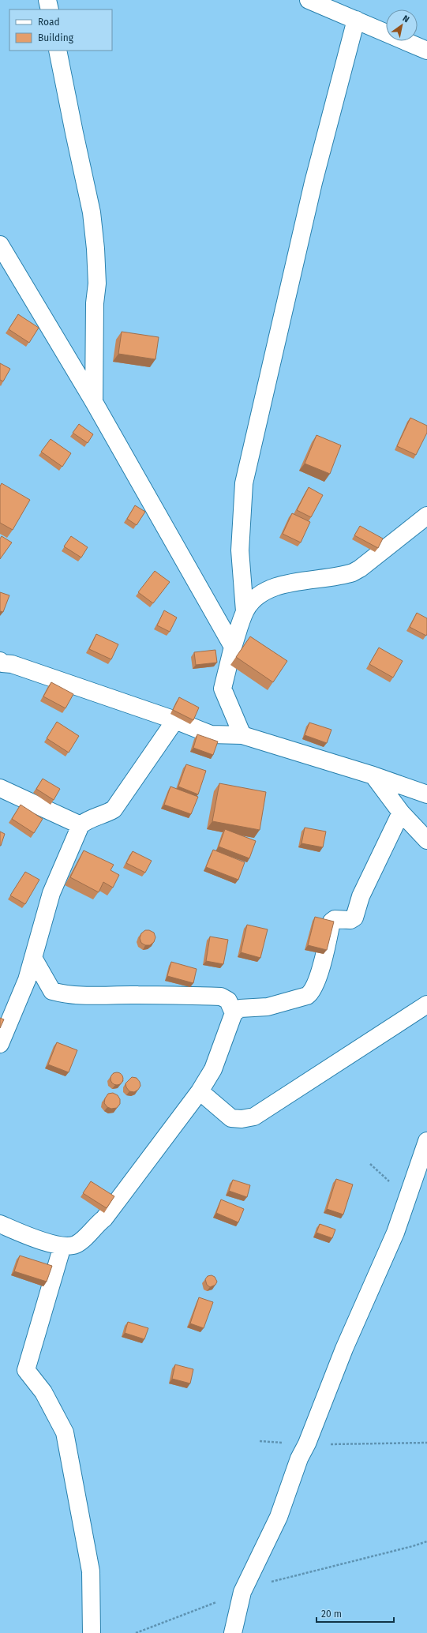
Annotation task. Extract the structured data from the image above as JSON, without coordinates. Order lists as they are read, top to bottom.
{
  "legend": ["Road", "Building"],
  "scale_bar": "20 m",
  "north": "top right"
}
